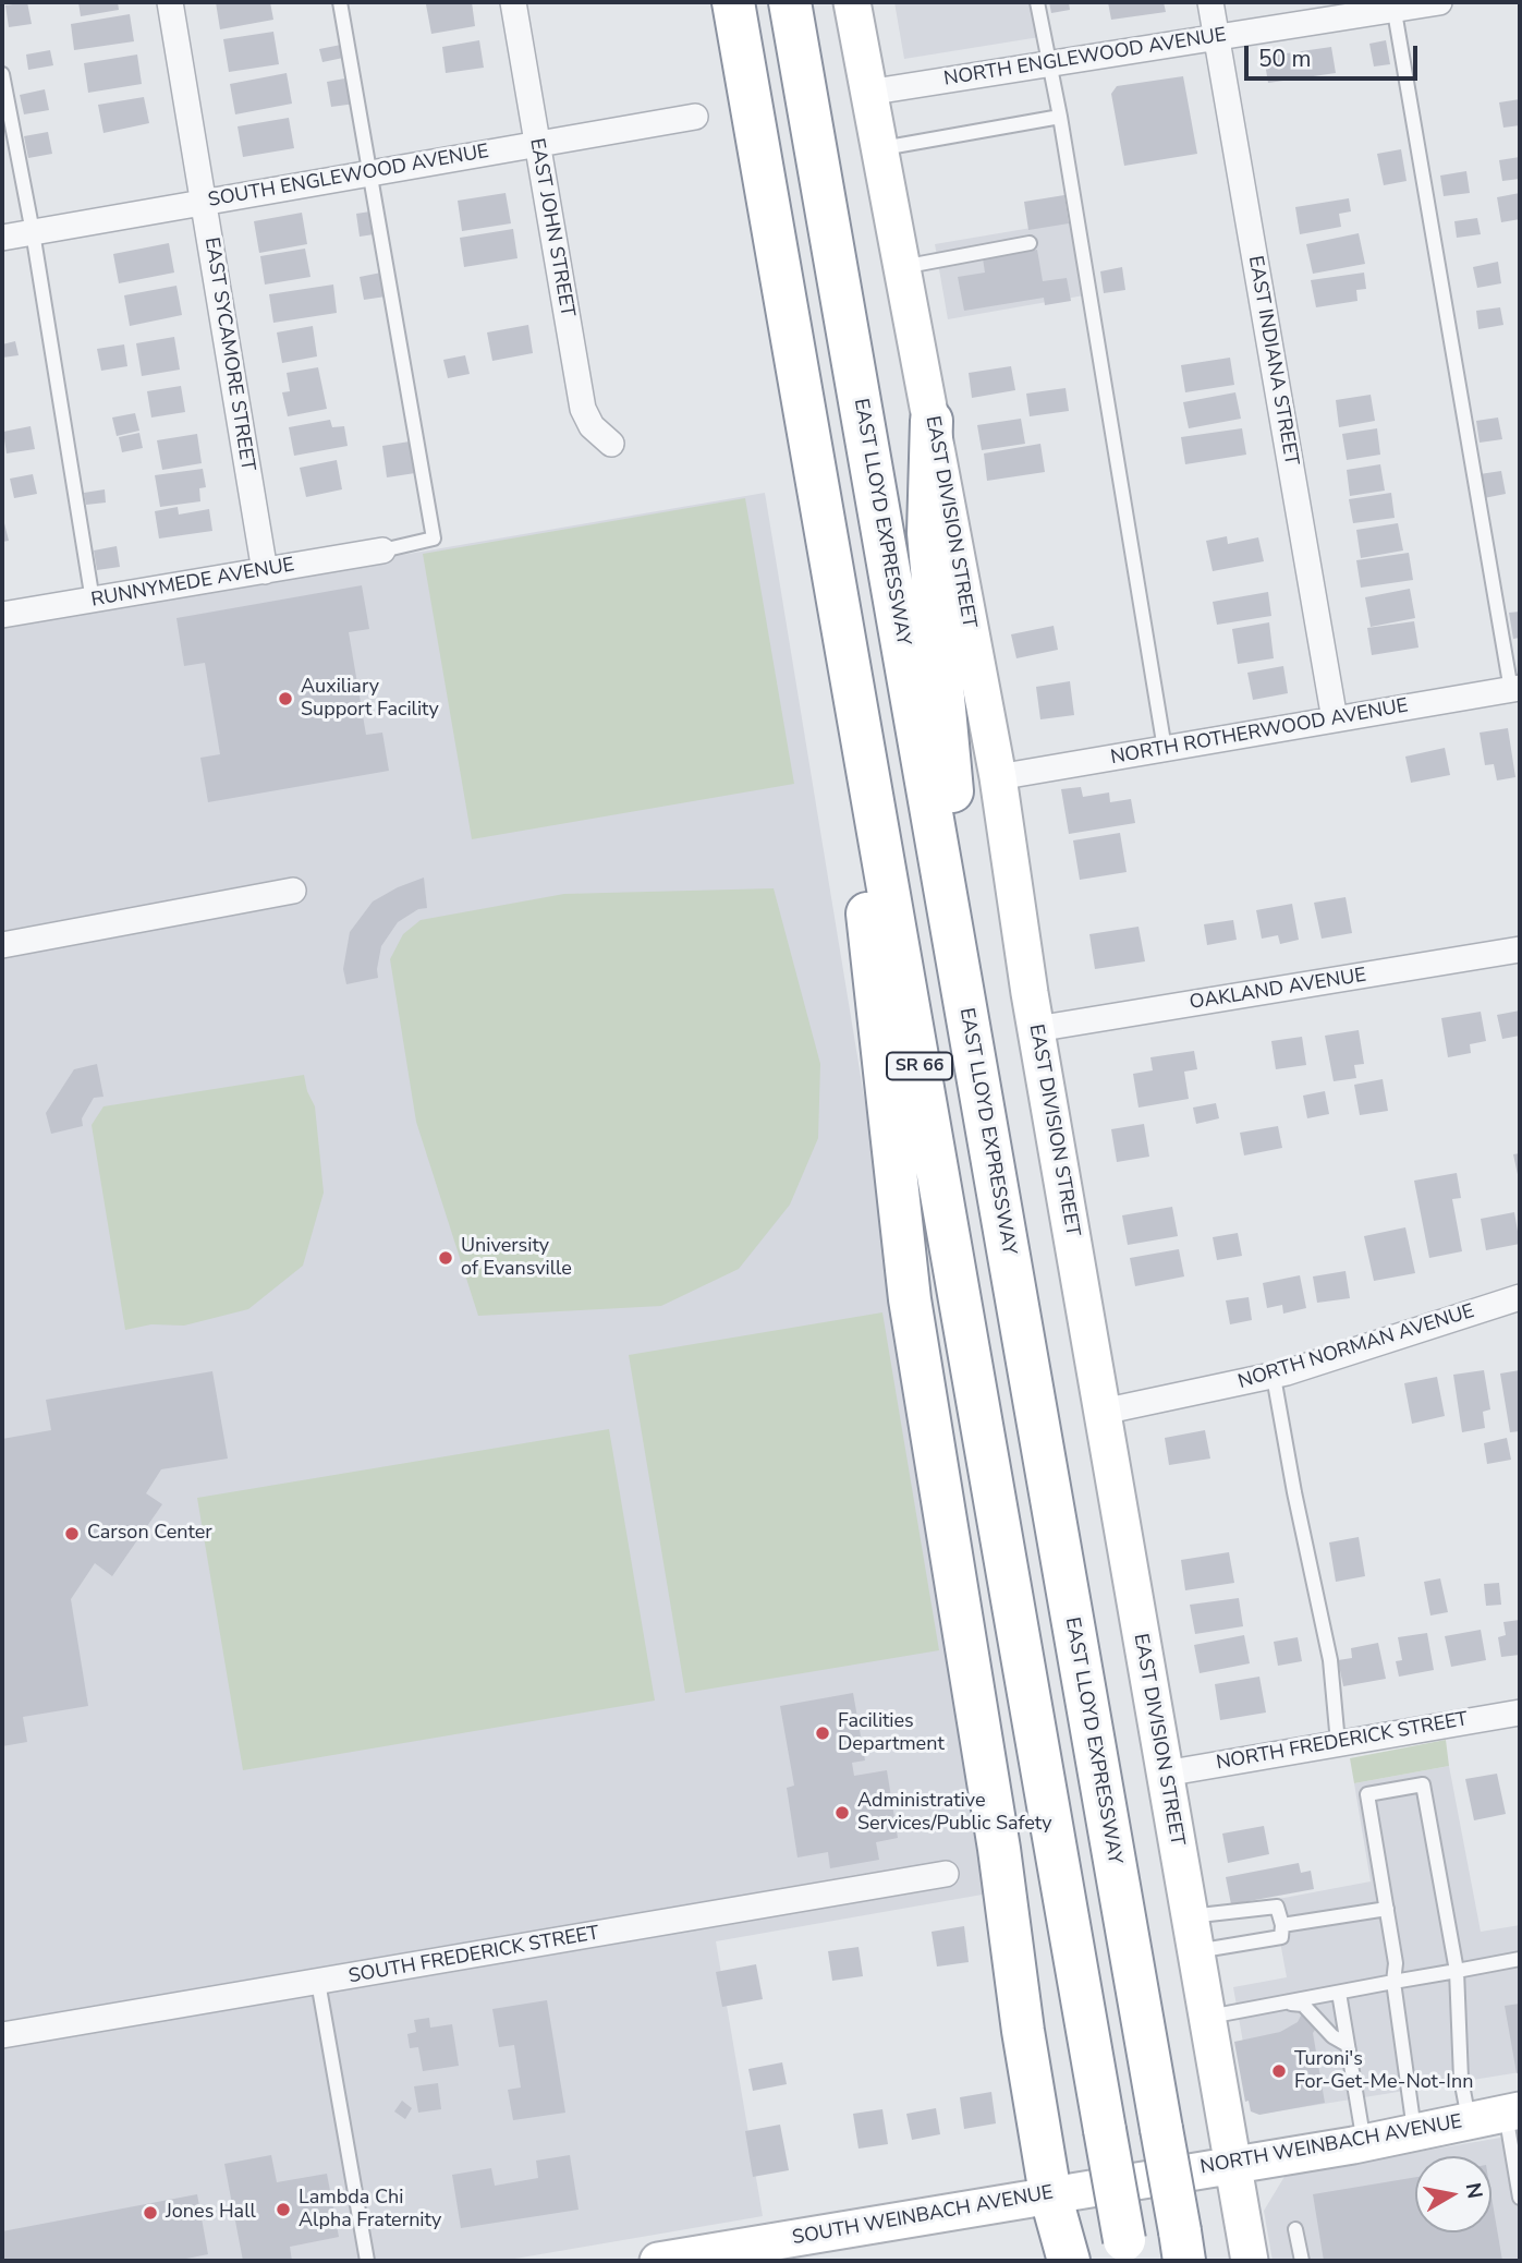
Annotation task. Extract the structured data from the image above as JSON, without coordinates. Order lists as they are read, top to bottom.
{
  "streets": {
    "highway": ["EAST LLOYD EXPRESSWAY", "SR 66"],
    "street": [
      "NORTH ENGLEWOOD AVENUE",
      "SOUTH ENGLEWOOD AVENUE",
      "EAST JOHN STREET",
      "EAST SYCAMORE STREET",
      "EAST INDIANA STREET",
      "EAST DIVISION STREET",
      "RUNNYMEDE AVENUE",
      "NORTH ROTHERWOOD AVENUE",
      "OAKLAND AVENUE",
      "NORTH NORMAN AVENUE",
      "NORTH FREDERICK STREET",
      "SOUTH FREDERICK STREET",
      "NORTH WEINBACH AVENUE",
      "SOUTH WEINBACH AVENUE"
    ]
  },
  "crossings": [
    ["NORTH ENGLEWOOD AVENUE", "EAST INDIANA STREET"],
    ["NORTH ENGLEWOOD AVENUE", "EAST DIVISION STREET"],
    ["SOUTH ENGLEWOOD AVENUE", "EAST JOHN STREET"],
    ["SOUTH ENGLEWOOD AVENUE", "EAST SYCAMORE STREET"],
    ["EAST SYCAMORE STREET", "RUNNYMEDE AVENUE"],
    ["EAST INDIANA STREET", "NORTH ROTHERWOOD AVENUE"],
    ["EAST DIVISION STREET", "NORTH ROTHERWOOD AVENUE"],
    ["EAST DIVISION STREET", "OAKLAND AVENUE"],
    ["EAST DIVISION STREET", "NORTH NORMAN AVENUE"],
    ["EAST DIVISION STREET", "NORTH FREDERICK STREET"],
    ["EAST DIVISION STREET", "NORTH WEINBACH AVENUE"],
    ["NORTH WEINBACH AVENUE", "SOUTH WEINBACH AVENUE"]
  ],
  "places": [
    "Auxiliary Support Facility",
    "University of Evansville",
    "Carson Center",
    "Facilities Department",
    "Administrative Services/Public Safety",
    "Turoni's For-Get-Me-Not-Inn",
    "Lambda Chi Alpha Fraternity",
    "Jones Hall"
  ],
  "scale_bar": "50 m",
  "north": "right"
}
